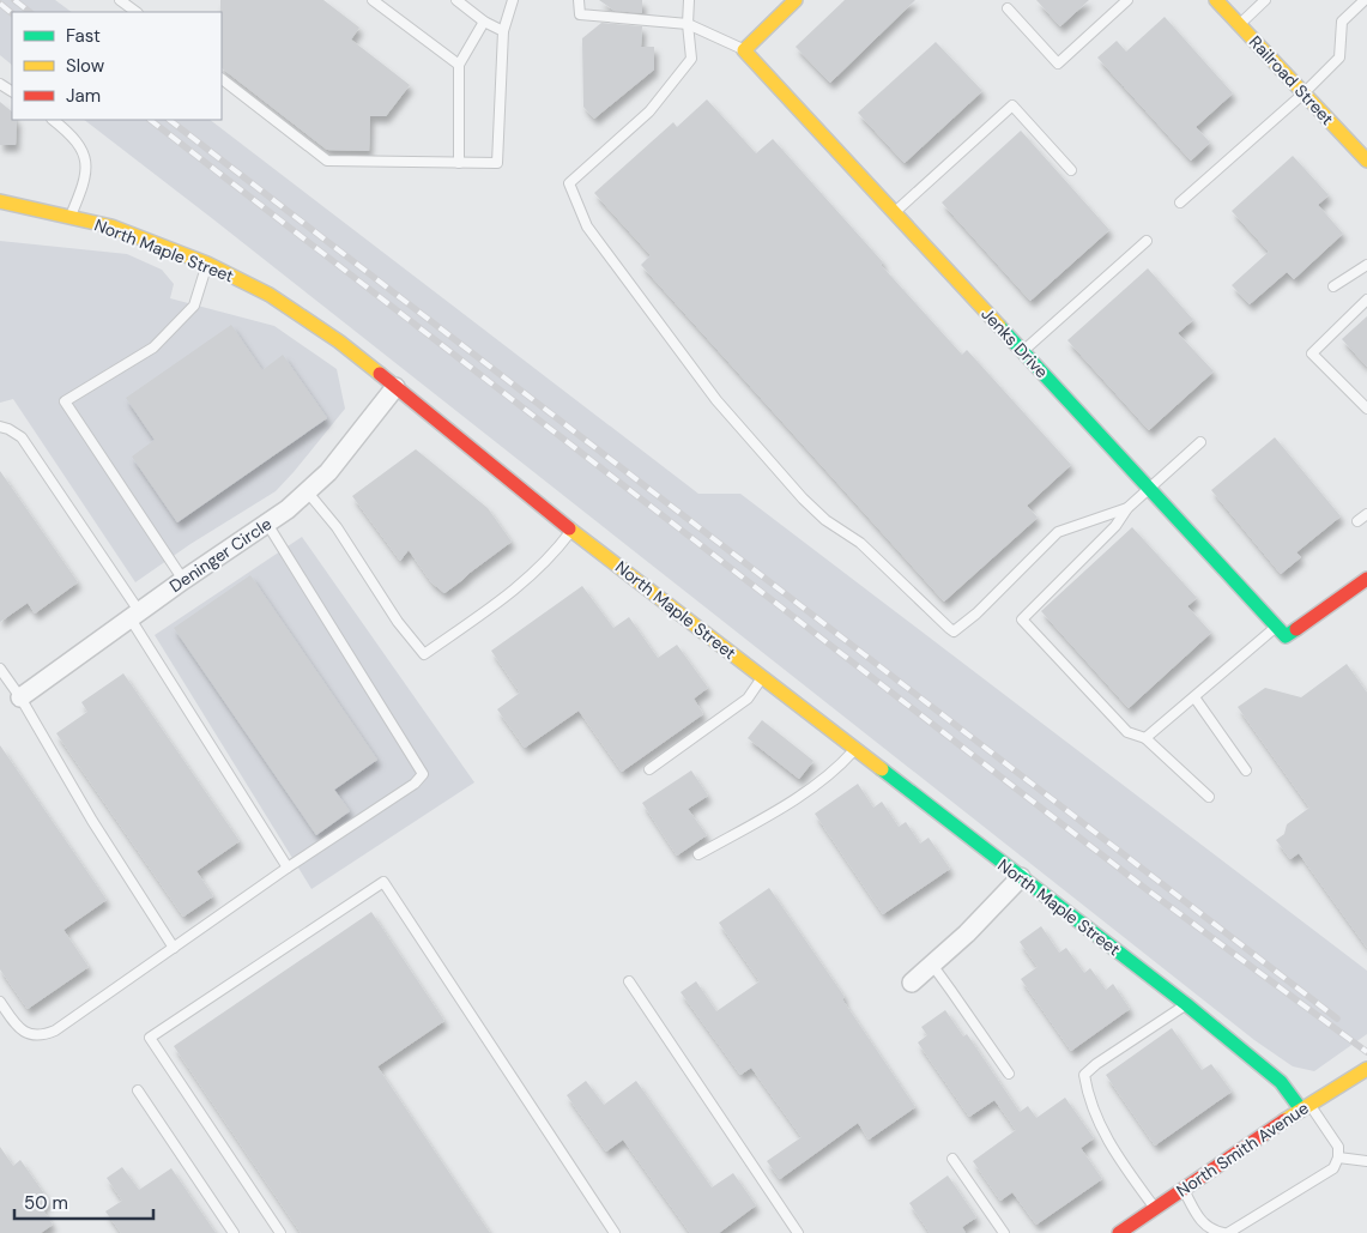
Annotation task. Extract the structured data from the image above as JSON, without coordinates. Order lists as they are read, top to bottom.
{
  "streets": {
    "main road": [
      "Railroad Street",
      "North Maple Street",
      "Jenks Drive",
      "North Smith Avenue"
    ],
    "street": ["Deninger Circle"]
  },
  "crossings": [
    ["North Maple Street", "Deninger Circle"],
    ["North Maple Street", "North Smith Avenue"]
  ],
  "legend": ["Fast", "Slow", "Jam"],
  "scale_bar": "50 m"
}
